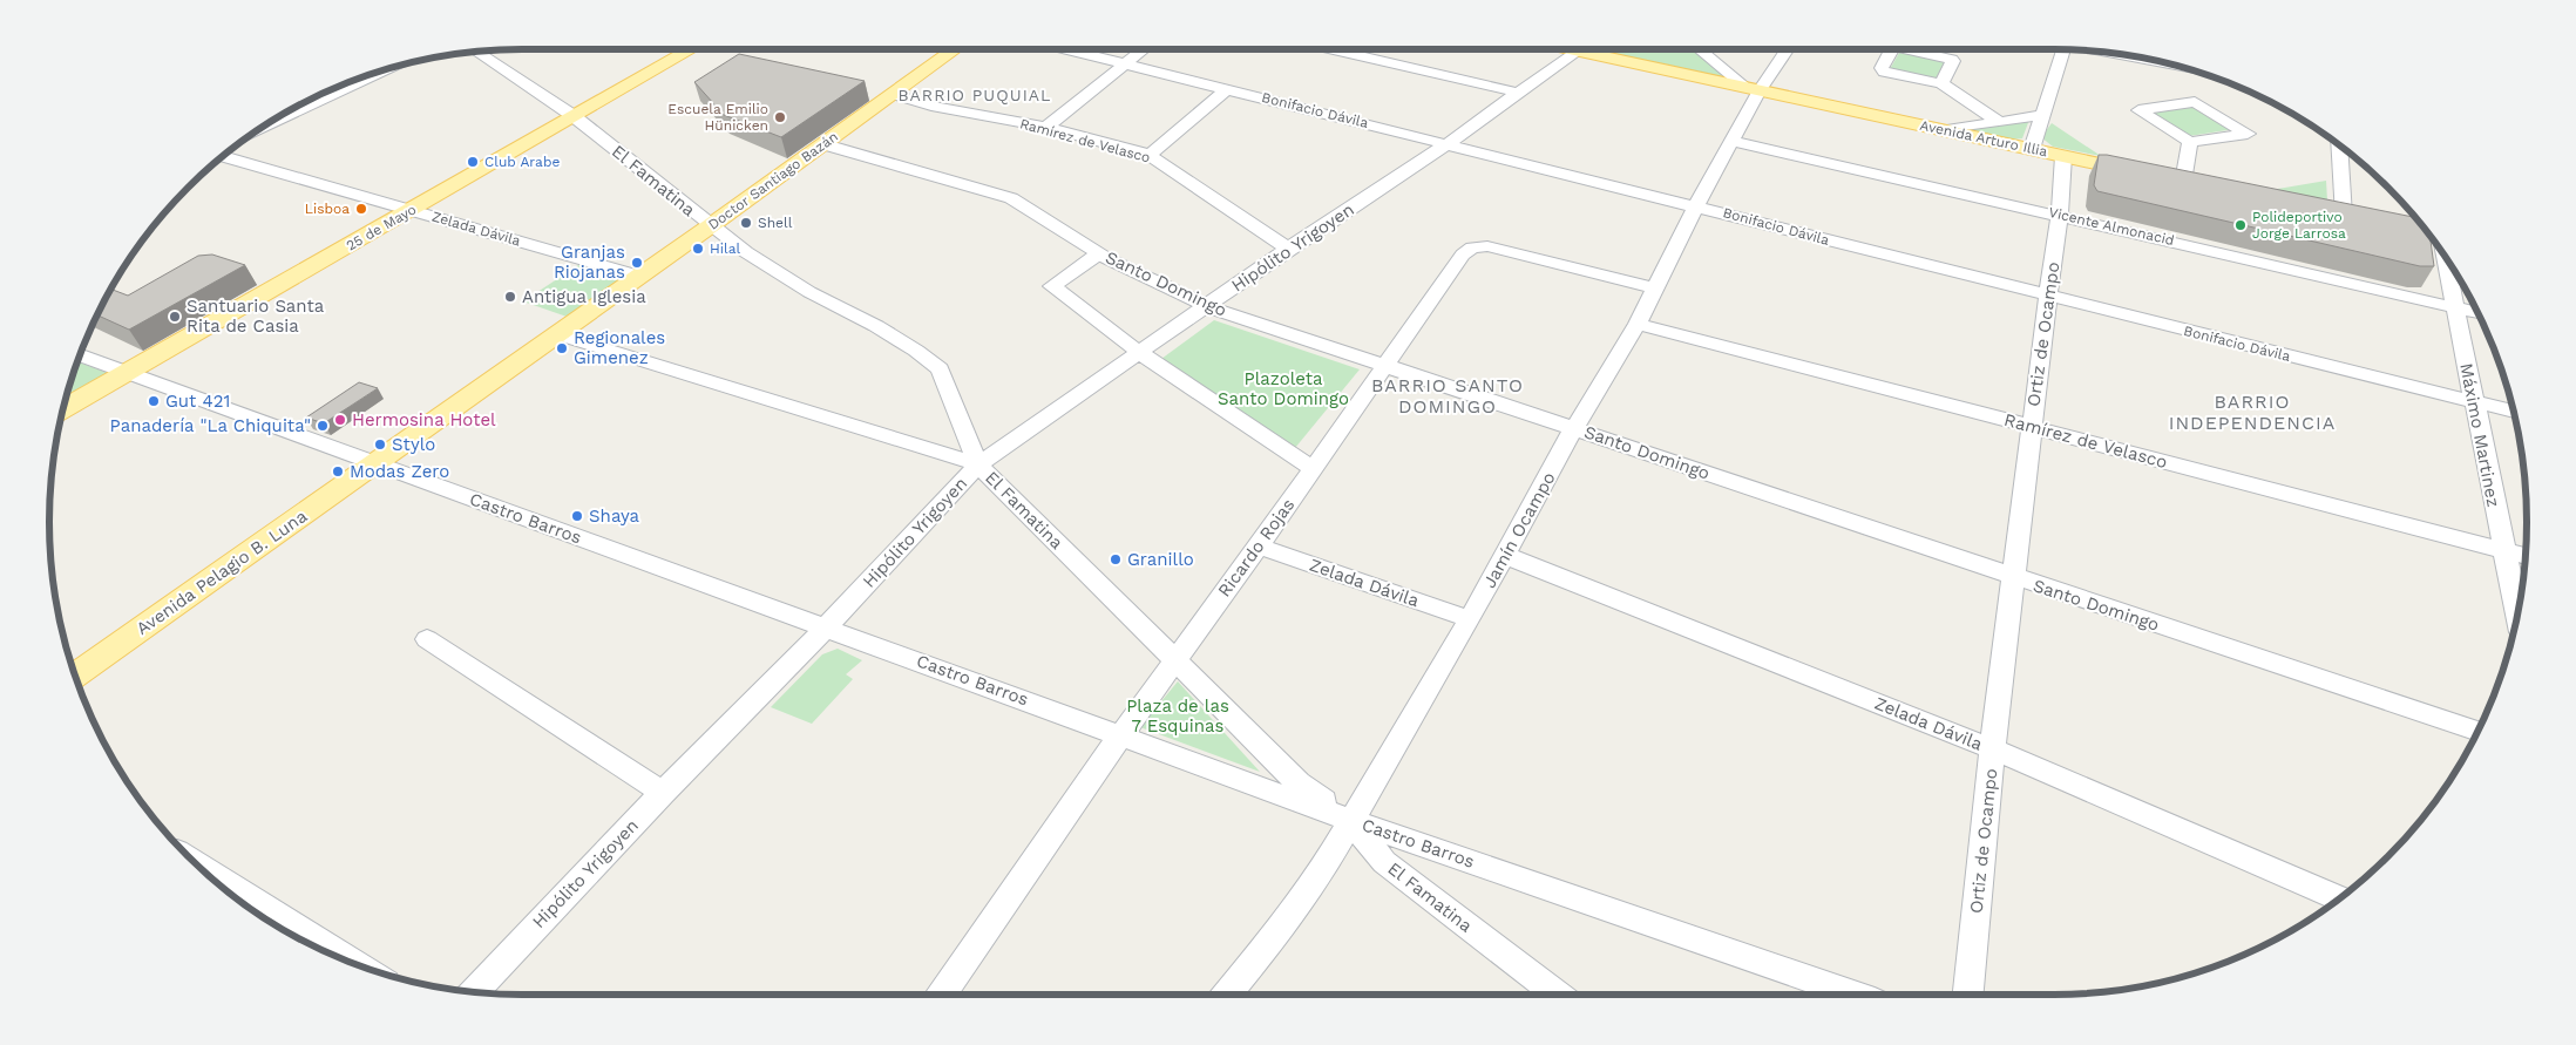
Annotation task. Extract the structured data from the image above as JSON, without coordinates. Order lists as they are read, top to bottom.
{
  "streets": {
    "main road": [
      "Avenida Arturo Illia",
      "Doctor Santiago Bazán",
      "25 de Mayo",
      "Avenida Pelagio B. Luna"
    ],
    "street": [
      "Bonifacio Dávila",
      "Ramírez de Velasco",
      "El Famatina",
      "Vicente Almonacid",
      "Zelada Dávila",
      "Hipólito Yrigoyen",
      "Santo Domingo",
      "Ortiz de Ocampo",
      "Máximo Martinez",
      "Castro Barros",
      "Jamín Ocampo",
      "Ricardo Rojas"
    ]
  },
  "crossings": [
    ["Bonifacio Dávila", "Hipólito Yrigoyen"],
    ["Bonifacio Dávila", "Ortiz de Ocampo"],
    ["Bonifacio Dávila", "Máximo Martinez"],
    ["Bonifacio Dávila", "Jamín Ocampo"],
    ["Avenida Arturo Illia", "Hipólito Yrigoyen"],
    ["Avenida Arturo Illia", "Ortiz de Ocampo"],
    ["Avenida Arturo Illia", "Jamín Ocampo"],
    ["Ramírez de Velasco", "Doctor Santiago Bazán"],
    ["Ramírez de Velasco", "Hipólito Yrigoyen"],
    ["Ramírez de Velasco", "Ortiz de Ocampo"],
    ["Ramírez de Velasco", "Máximo Martinez"],
    ["Ramírez de Velasco", "Jamín Ocampo"],
    ["El Famatina", "Doctor Santiago Bazán"],
    ["El Famatina", "25 de Mayo"],
    ["El Famatina", "Hipólito Yrigoyen"],
    ["El Famatina", "Castro Barros"],
    ["El Famatina", "Jamín Ocampo"],
    ["El Famatina", "Ricardo Rojas"],
    ["Doctor Santiago Bazán", "Zelada Dávila"],
    ["Doctor Santiago Bazán", "Santo Domingo"],
    ["Doctor Santiago Bazán", "Castro Barros"],
    ["Doctor Santiago Bazán", "Avenida Pelagio B. Luna"],
    ["Vicente Almonacid", "Ortiz de Ocampo"],
    ["Vicente Almonacid", "Máximo Martinez"],
    ["Vicente Almonacid", "Jamín Ocampo"],
    ["25 de Mayo", "Zelada Dávila"],
    ["25 de Mayo", "Castro Barros"],
    ["Zelada Dávila", "Ortiz de Ocampo"],
    ["Zelada Dávila", "Jamín Ocampo"],
    ["Zelada Dávila", "Ricardo Rojas"],
    ["Hipólito Yrigoyen", "Santo Domingo"],
    ["Hipólito Yrigoyen", "Castro Barros"],
    ["Santo Domingo", "Ortiz de Ocampo"],
    ["Santo Domingo", "Jamín Ocampo"],
    ["Santo Domingo", "Ricardo Rojas"],
    ["Castro Barros", "Jamín Ocampo"],
    ["Castro Barros", "Ricardo Rojas"],
    ["Castro Barros", "Avenida Pelagio B. Luna"],
    ["Jamín Ocampo", "Ricardo Rojas"]
  ],
  "districts": ["BARRIO PUQUIAL", "BARRIO SANTO DOMINGO", "BARRIO INDEPENDENCIA"],
  "parks": ["Plazoleta Santo Domingo", "Plaza de las 7 Esquinas"],
  "places": [
    "Escuela Emilio Hünicken",
    "Club Arabe",
    "Lisboa",
    "Shell",
    "Polideportivo Jorge Larrosa",
    "Hilal",
    "Granjas Riojanas",
    "Antigua Iglesia",
    "Santuario Santa Rita de Casia",
    "Regionales Gimenez",
    "Gut 421",
    "Hermosina Hotel",
    "Panadería \"La Chiquita\"",
    "Stylo",
    "Modas Zero",
    "Shaya",
    "Granillo"
  ]
}
